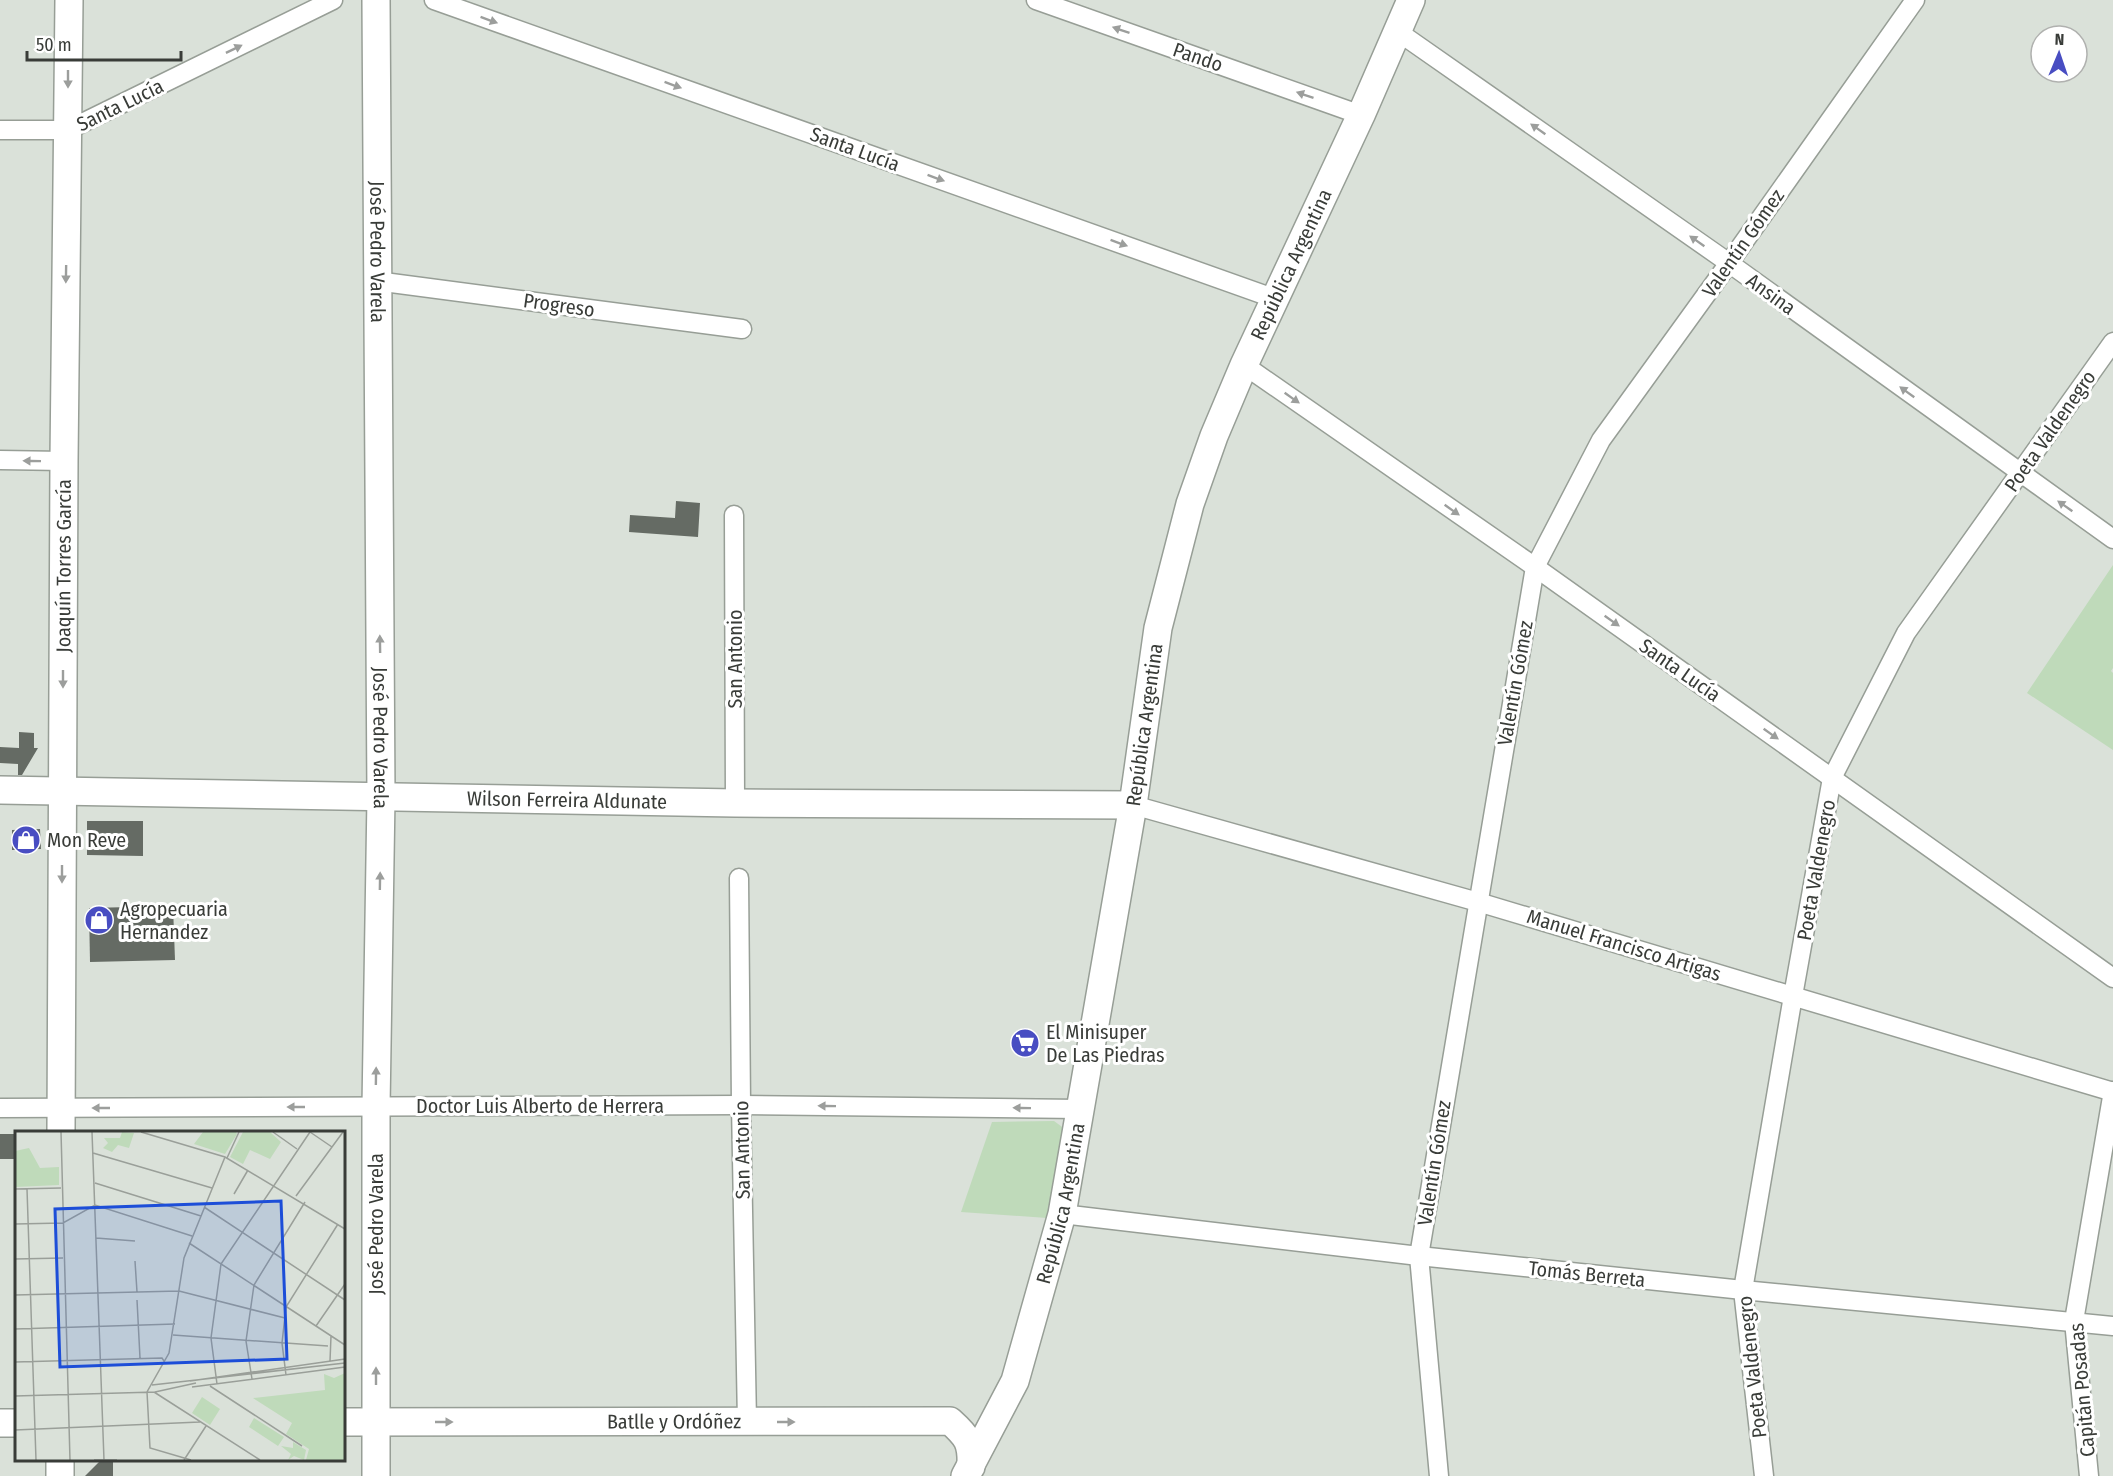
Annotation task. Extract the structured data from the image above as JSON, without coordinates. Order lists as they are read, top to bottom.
{
  "streets": {
    "street": [
      "Pando",
      "Santa Lucía",
      "Valentín Gómez",
      "José Pedro Varela",
      "República Argentina",
      "Ansina",
      "Progreso",
      "Poeta Valdenegro",
      "Joaquín Torres García",
      "San Antonio",
      "Wilson Ferreira Aldunate",
      "Manuel Francisco Artigas",
      "Doctor Luis Alberto de Herrera",
      "Tomás Berreta",
      "Capitán Posadas",
      "Batlle y Ordóñez"
    ]
  },
  "crossings": [
    ["Pando", "República Argentina"],
    ["Santa Lucía", "Valentín Gómez"],
    ["Santa Lucía", "República Argentina"],
    ["Santa Lucía", "Poeta Valdenegro"],
    ["Santa Lucía", "Joaquín Torres García"],
    ["Valentín Gómez", "Ansina"],
    ["Valentín Gómez", "Manuel Francisco Artigas"],
    ["Valentín Gómez", "Tomás Berreta"],
    ["José Pedro Varela", "Progreso"],
    ["José Pedro Varela", "Wilson Ferreira Aldunate"],
    ["José Pedro Varela", "Doctor Luis Alberto de Herrera"],
    ["José Pedro Varela", "Batlle y Ordóñez"],
    ["República Argentina", "Ansina"],
    ["República Argentina", "Wilson Ferreira Aldunate"],
    ["República Argentina", "Manuel Francisco Artigas"],
    ["República Argentina", "Doctor Luis Alberto de Herrera"],
    ["República Argentina", "Tomás Berreta"],
    ["República Argentina", "Batlle y Ordóñez"],
    ["Ansina", "Poeta Valdenegro"],
    ["Poeta Valdenegro", "Manuel Francisco Artigas"],
    ["Poeta Valdenegro", "Tomás Berreta"],
    ["Joaquín Torres García", "Wilson Ferreira Aldunate"],
    ["Joaquín Torres García", "Doctor Luis Alberto de Herrera"],
    ["San Antonio", "Wilson Ferreira Aldunate"],
    ["San Antonio", "Doctor Luis Alberto de Herrera"],
    ["San Antonio", "Batlle y Ordóñez"],
    ["Wilson Ferreira Aldunate", "Manuel Francisco Artigas"],
    ["Manuel Francisco Artigas", "Capitán Posadas"],
    ["Tomás Berreta", "Capitán Posadas"]
  ],
  "one_way": [
    "Pando",
    "Santa Lucía",
    "José Pedro Varela",
    "Ansina",
    "Joaquín Torres García",
    "Doctor Luis Alberto de Herrera",
    "Batlle y Ordóñez"
  ],
  "places": {
    "shop": ["Mon Reve", "Agropecuaria Hernandez"],
    "supermarket": ["El Minisuper De Las Piedras"]
  },
  "scale_bar": "50 m",
  "north": "top"
}
